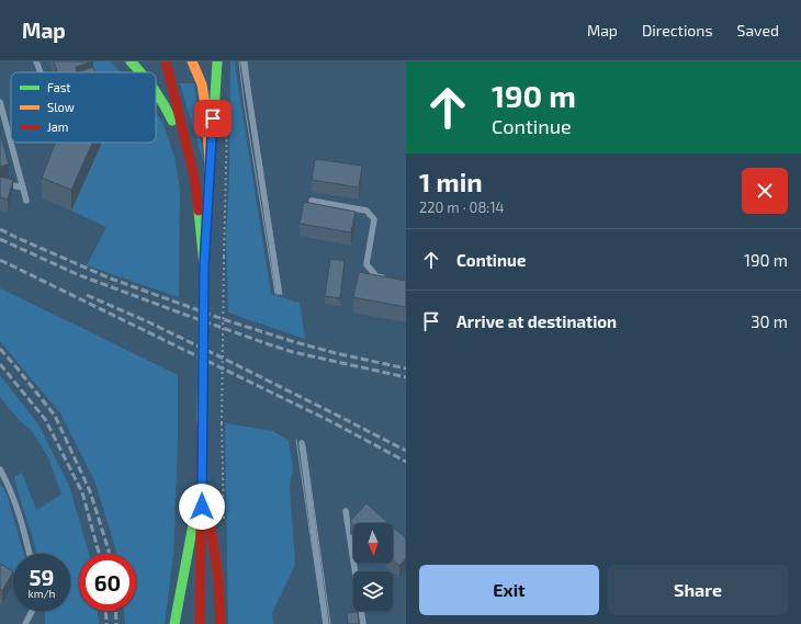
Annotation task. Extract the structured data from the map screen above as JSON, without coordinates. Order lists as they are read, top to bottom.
{
  "legend": ["Fast", "Slow", "Jam"],
  "north": "bottom",
  "page": {
    "header": "Map",
    "nav": ["Map", "Directions", "Saved"],
    "turn": ["190 m", "Continue"],
    "heading": ["1 min", "220 m · 08:14"],
    "list": [
      {
        "name": "Continue",
        "value": "190 m"
      },
      {
        "name": "Arrive at destination",
        "value": "30 m"
      }
    ],
    "speed": "59 km/h",
    "limit": "60",
    "buttons": ["Exit", "Share"]
  }
}
